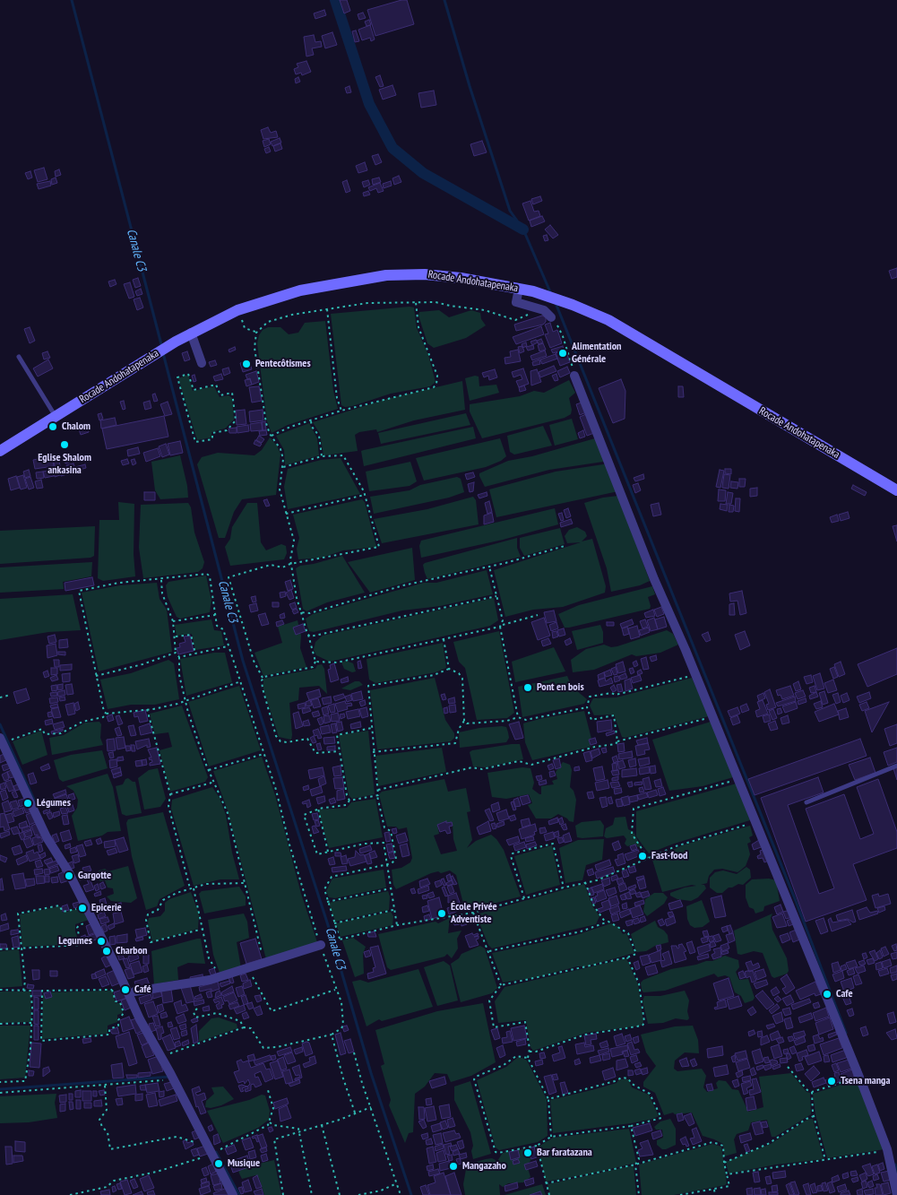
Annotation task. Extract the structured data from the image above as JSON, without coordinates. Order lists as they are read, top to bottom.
{
  "streets": {
    "main road": ["Rocade Andohatapenaka"]
  },
  "water": ["Canale C3"],
  "places": [
    "Alimentation Générale",
    "Pentecôtismes",
    "Chalom",
    "Eglise Shalom ankasina",
    "Pont en bois",
    "Légumes",
    "Fast-food",
    "Gargotte",
    "Epicerie",
    "École Privée Adventiste",
    "Legumes",
    "Charbon",
    "Café",
    "Cafe",
    "Tsena manga",
    "Bar faratazana",
    "Musique",
    "Mangazaho"
  ]
}
